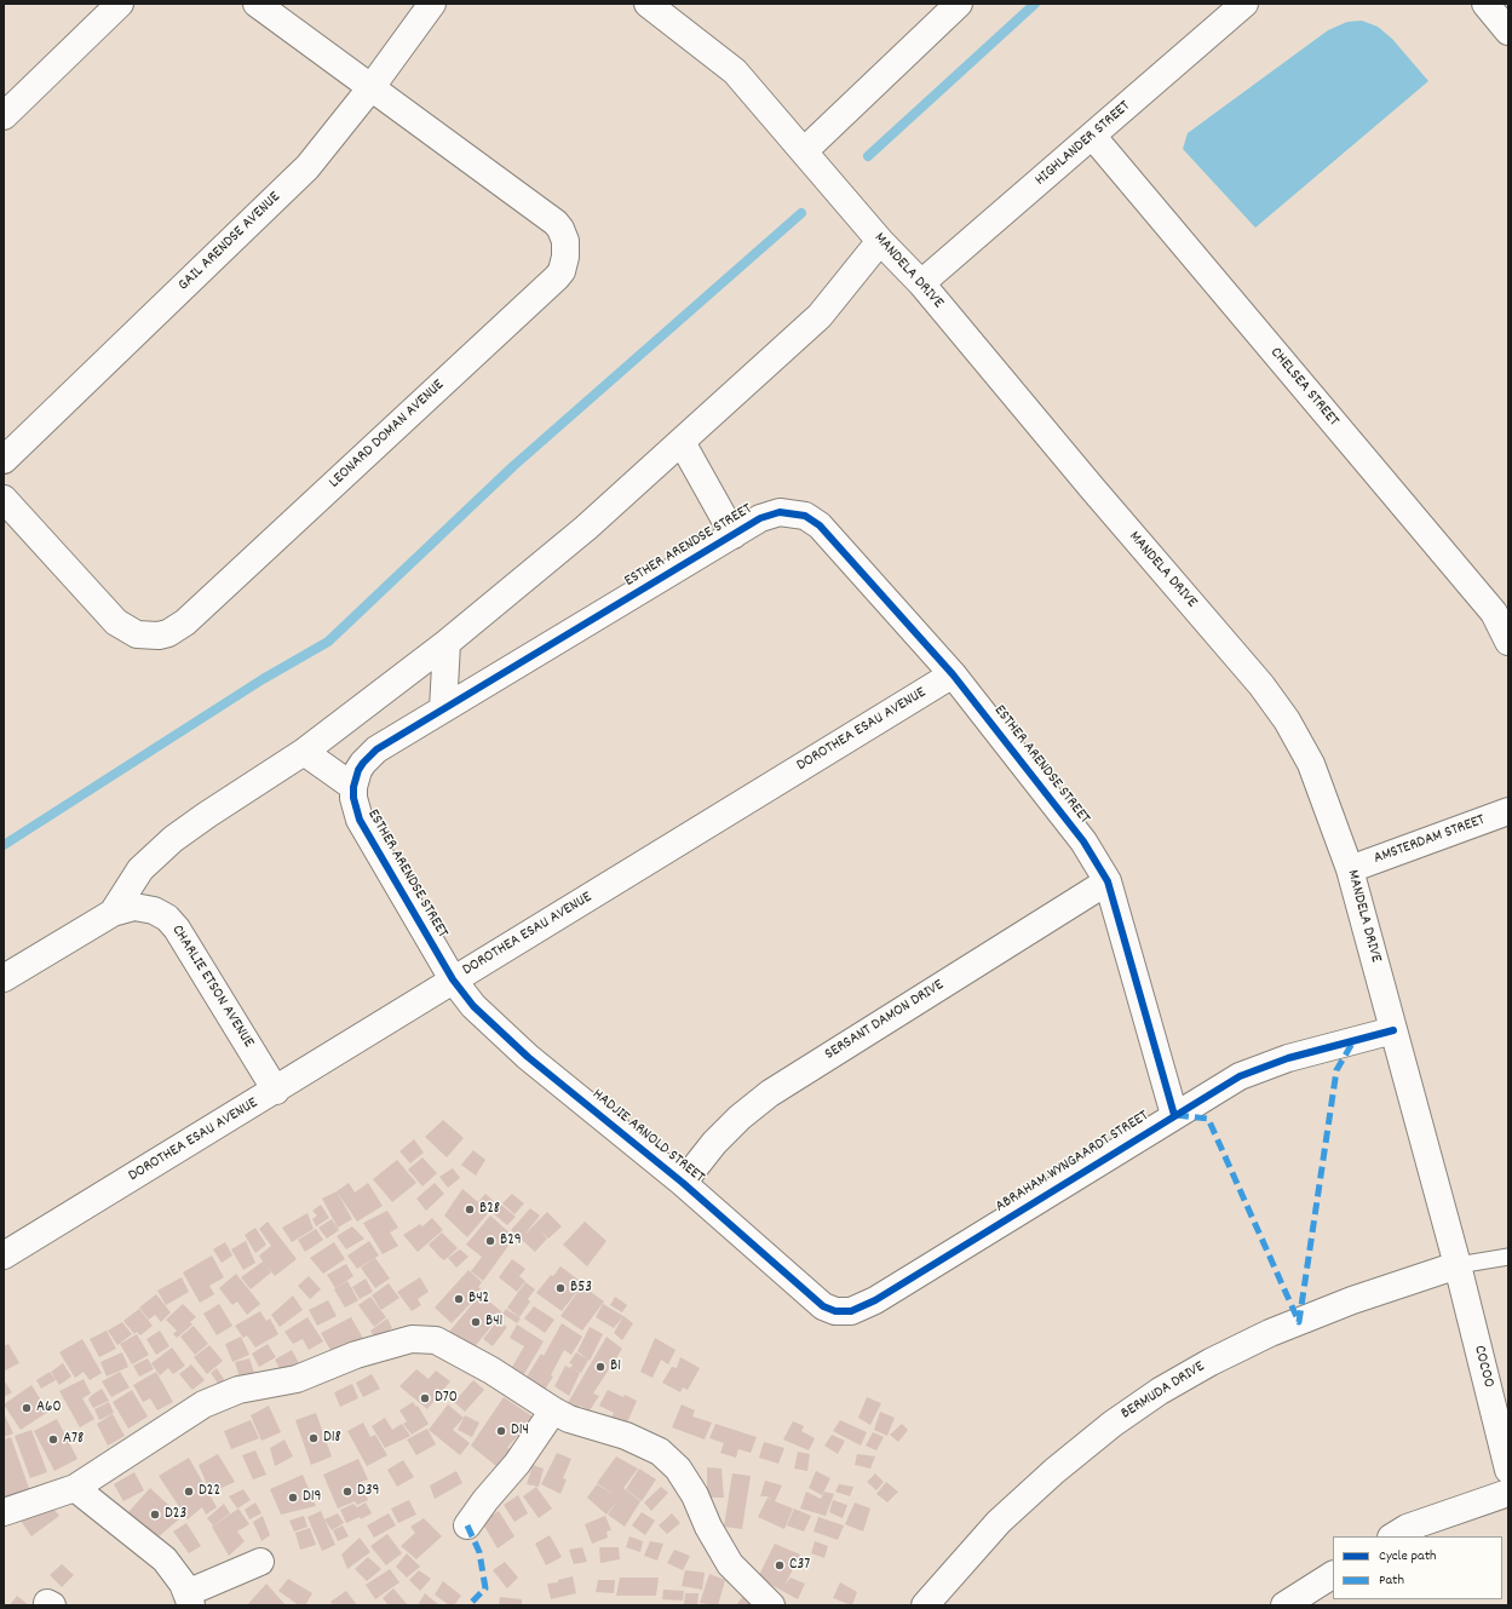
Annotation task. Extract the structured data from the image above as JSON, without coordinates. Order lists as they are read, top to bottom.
{
  "streets": {
    "street": [
      "HIGHLANDER STREET",
      "GAIL ARENDSE AVENUE",
      "MANDELA DRIVE",
      "CHELSEA STREET",
      "LEONARD DOMAN AVENUE",
      "ESTHER ARENDSE STREET",
      "DOROTHEA ESAU AVENUE",
      "AMSTERDAM STREET",
      "CHARLIE ETSON AVENUE",
      "SERSANT DAMON DRIVE",
      "HADJIE ARNOLD STREET",
      "ABRAHAM WYNGAARDT STREET",
      "COCOO",
      "BERMUDA DRIVE"
    ]
  },
  "crossings": [
    ["HIGHLANDER STREET", "MANDELA DRIVE"],
    ["HIGHLANDER STREET", "CHELSEA STREET"],
    ["GAIL ARENDSE AVENUE", "LEONARD DOMAN AVENUE"],
    ["MANDELA DRIVE", "AMSTERDAM STREET"],
    ["MANDELA DRIVE", "ABRAHAM WYNGAARDT STREET"],
    ["MANDELA DRIVE", "COCOO"],
    ["MANDELA DRIVE", "BERMUDA DRIVE"],
    ["ESTHER ARENDSE STREET", "DOROTHEA ESAU AVENUE"],
    ["ESTHER ARENDSE STREET", "SERSANT DAMON DRIVE"],
    ["ESTHER ARENDSE STREET", "HADJIE ARNOLD STREET"],
    ["ESTHER ARENDSE STREET", "ABRAHAM WYNGAARDT STREET"],
    ["DOROTHEA ESAU AVENUE", "CHARLIE ETSON AVENUE"],
    ["DOROTHEA ESAU AVENUE", "HADJIE ARNOLD STREET"],
    ["SERSANT DAMON DRIVE", "HADJIE ARNOLD STREET"],
    ["HADJIE ARNOLD STREET", "ABRAHAM WYNGAARDT STREET"],
    ["COCOO", "BERMUDA DRIVE"]
  ],
  "places": [
    "B28",
    "B29",
    "B53",
    "B42",
    "B41",
    "B1",
    "D70",
    "A60",
    "D14",
    "D18",
    "A78",
    "D22",
    "D39",
    "D19",
    "D23",
    "C37"
  ],
  "legend": ["Cycle path", "Path"]
}
